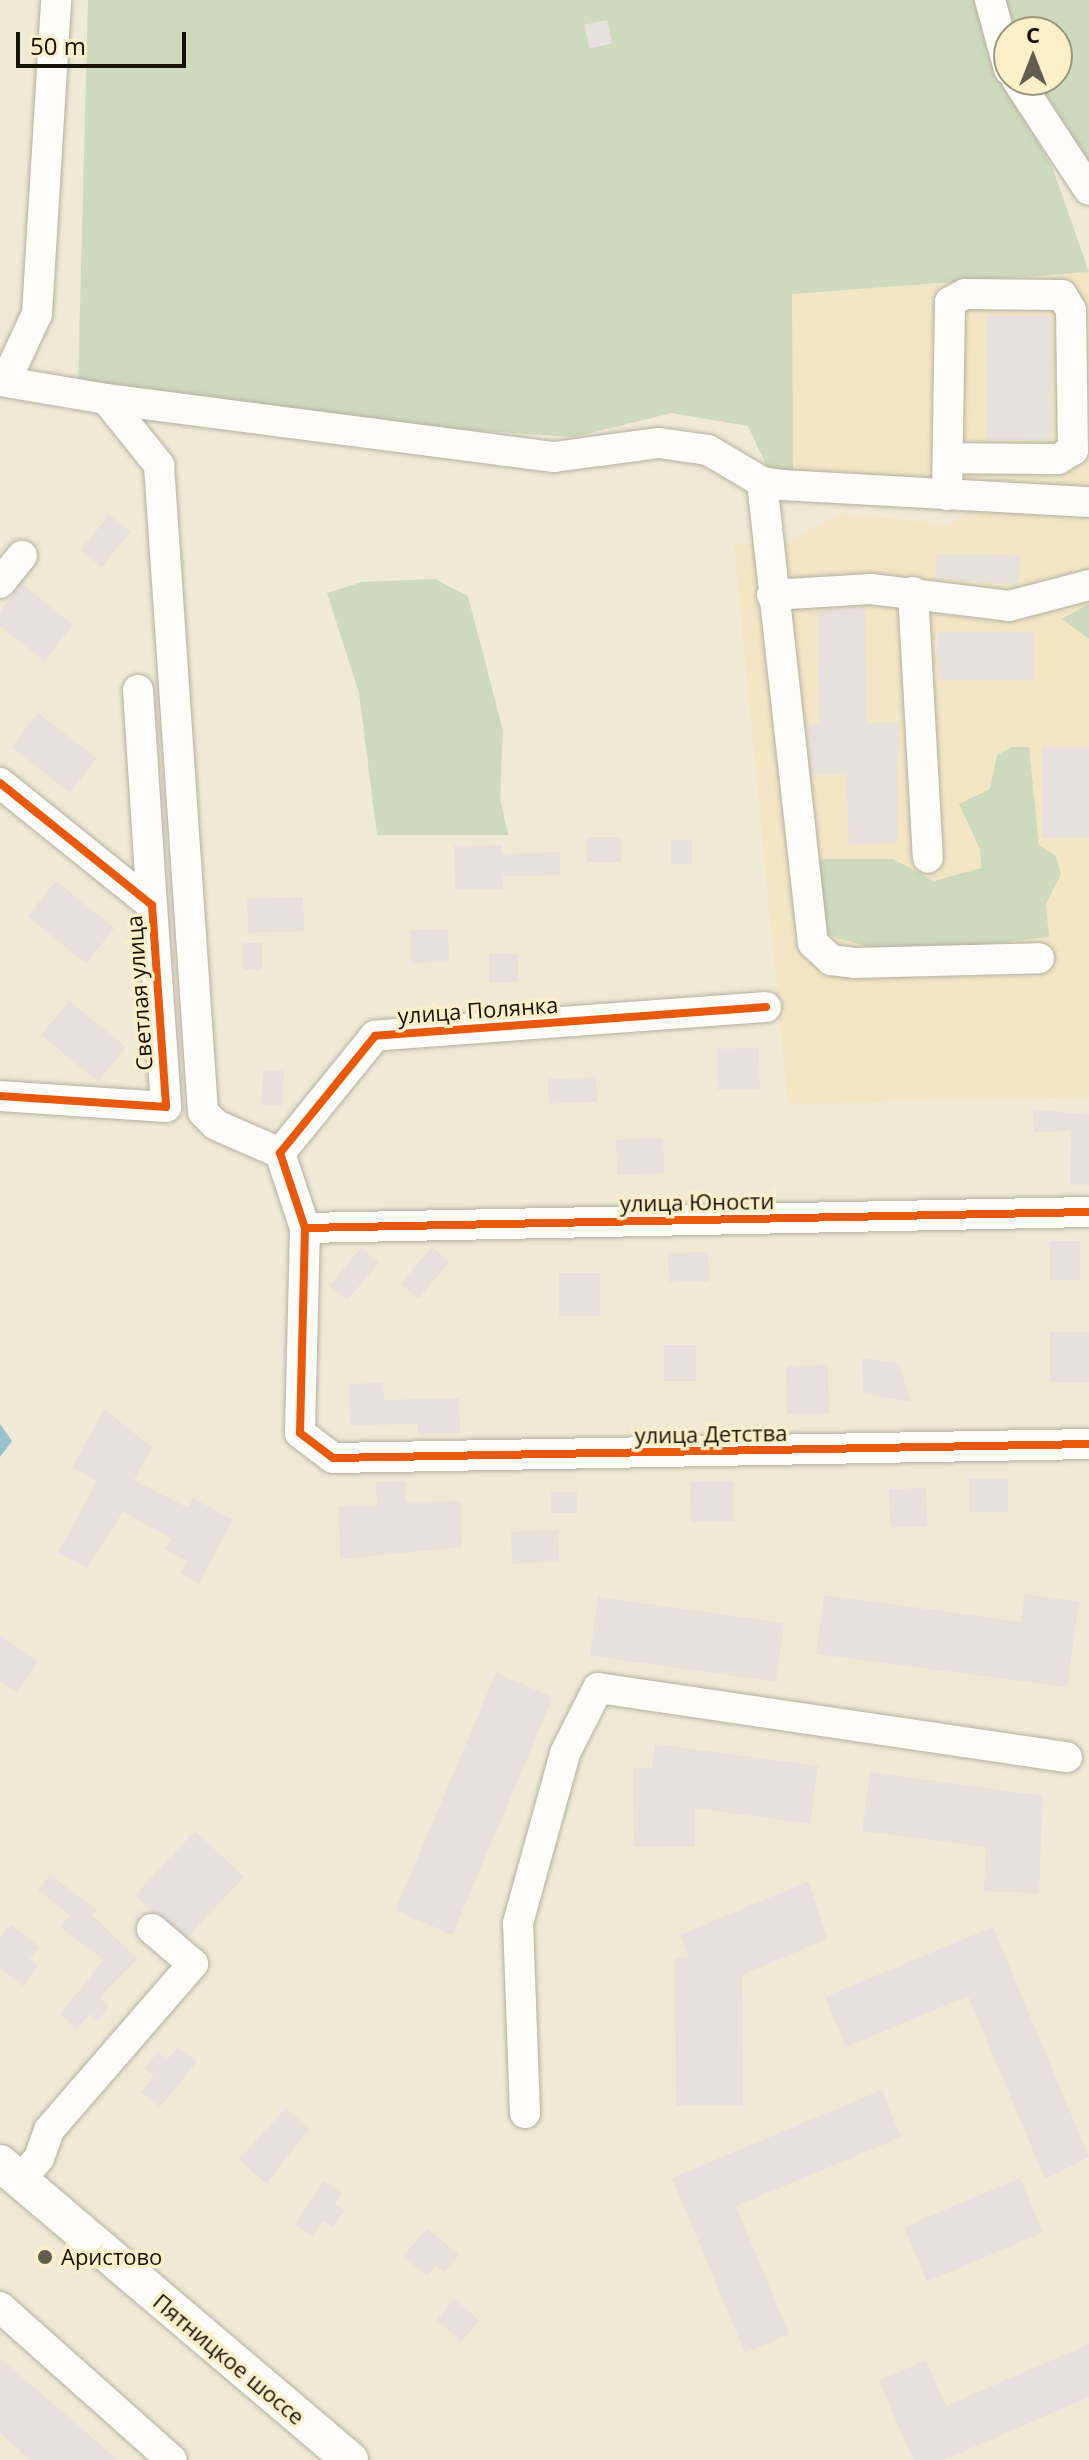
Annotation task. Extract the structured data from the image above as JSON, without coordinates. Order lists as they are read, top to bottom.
{
  "streets": {
    "main road": ["Пятницкое шоссе"],
    "street": [
      "Светлая улица",
      "улица Полянка",
      "улица Юности",
      "улица Детства"
    ]
  },
  "crossings": [
    ["улица Юности", "улица Детства"]
  ],
  "places": ["Аристово"],
  "scale_bar": "50 m",
  "north": "top"
}
